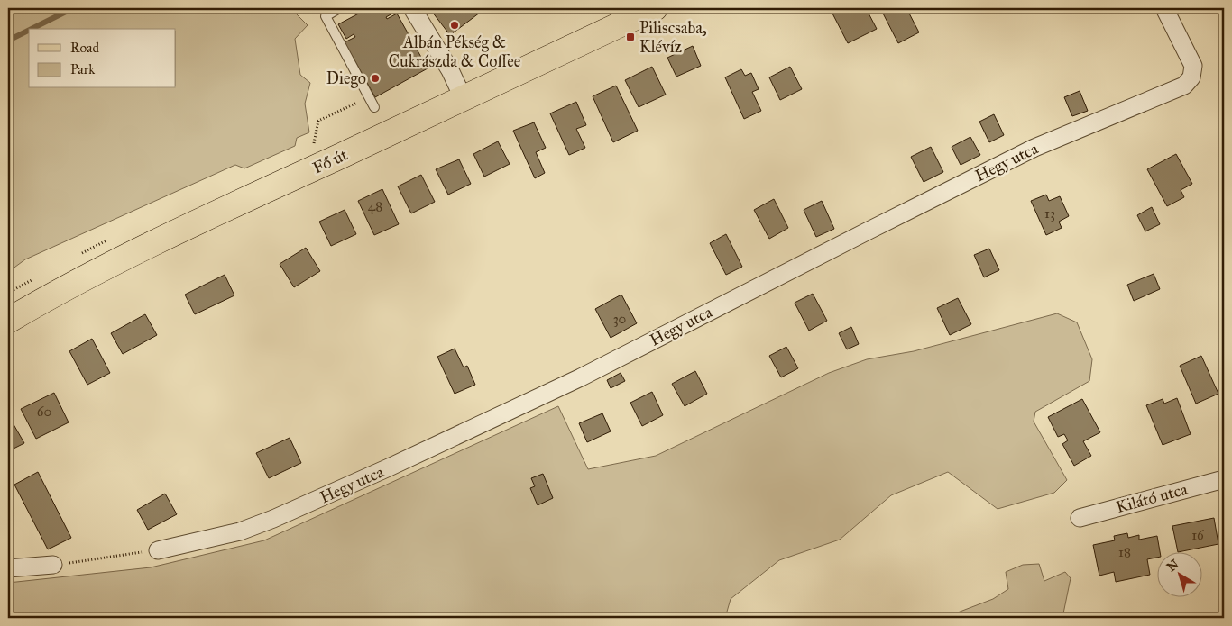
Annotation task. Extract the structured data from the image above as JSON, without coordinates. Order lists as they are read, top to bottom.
{
  "streets": {
    "main road": ["Fő út"],
    "street": ["Hegy utca", "Kilátó utca"]
  },
  "places": {
    "other": ["Albán Pékség & Cukrászda & Coffee", "Diego"],
    "transit": ["Piliscsaba, Klévíz"]
  },
  "house_numbers": [
    "48",
    "13",
    "30",
    "60",
    "16",
    "18"
  ],
  "legend": ["Road", "Park"],
  "north": "top left"
}
